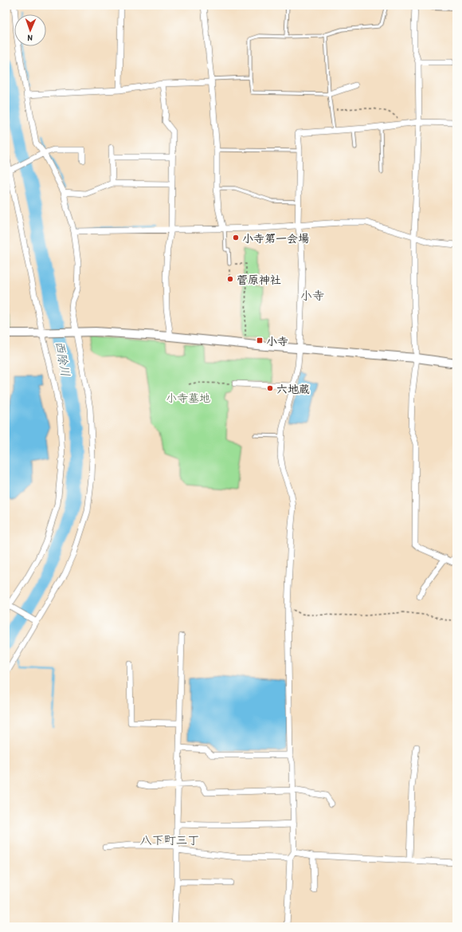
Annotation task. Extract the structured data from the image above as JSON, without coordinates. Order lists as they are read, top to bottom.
{
  "districts": ["小寺", "八下町三丁"],
  "water": ["西除川"],
  "parks": ["小寺墓地"],
  "places": {
    "other": ["小寺第一会場", "菅原神社", "六地蔵"],
    "transit": ["小寺"]
  },
  "north": "bottom"
}
